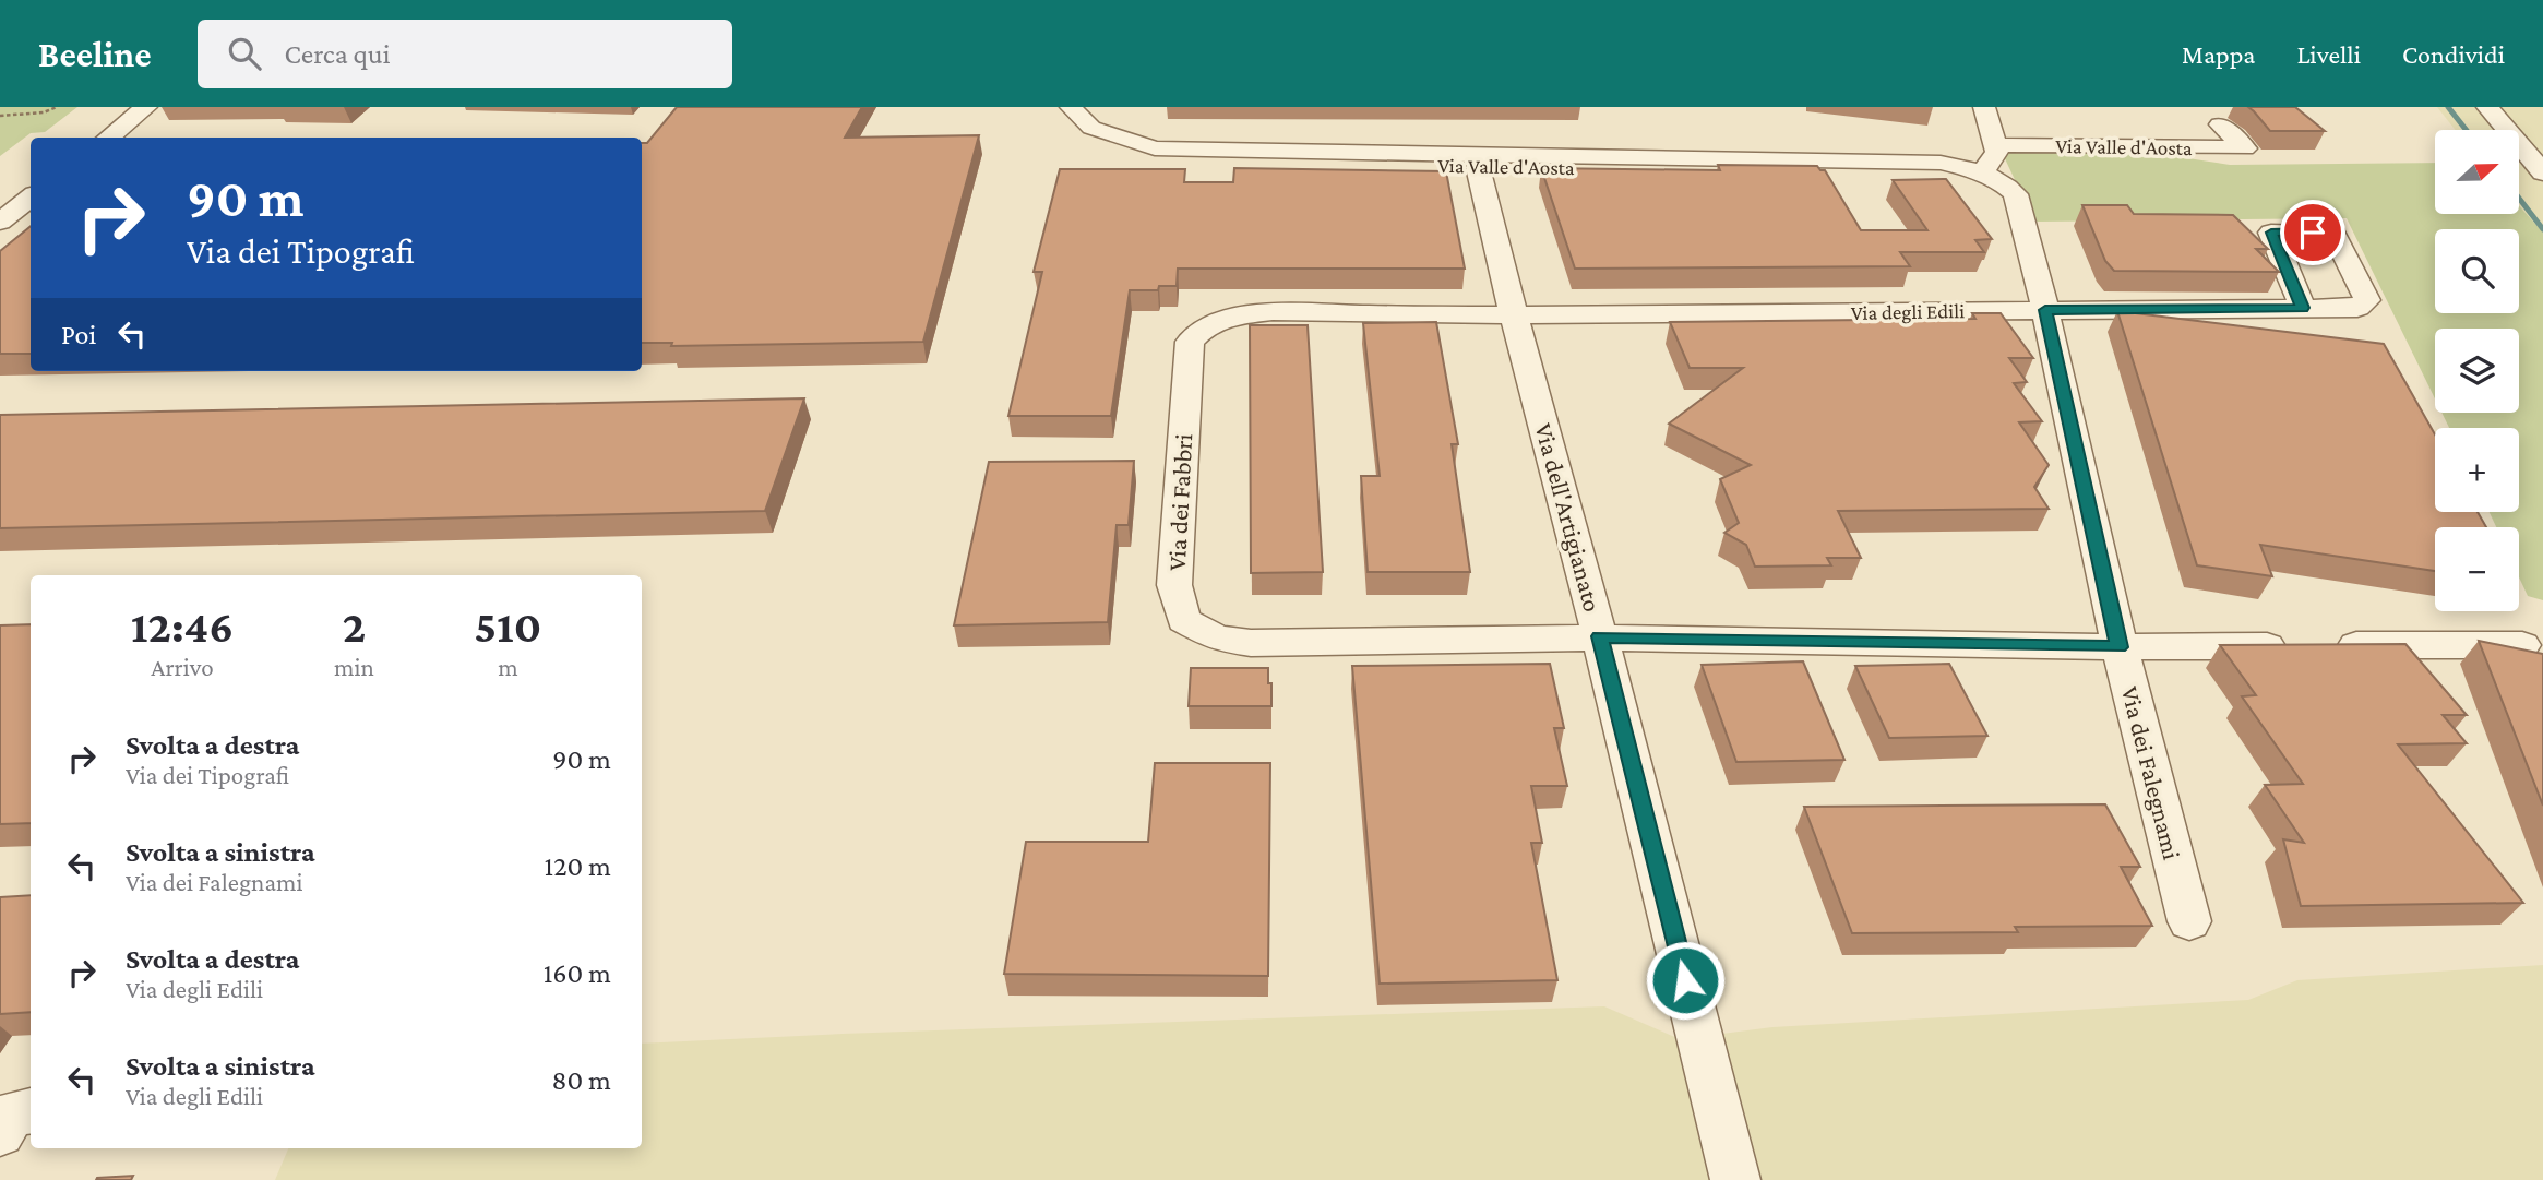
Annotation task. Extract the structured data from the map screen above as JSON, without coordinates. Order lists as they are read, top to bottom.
{
  "streets": {
    "street": [
      "Via Valle d'Aosta",
      "Via degli Edili",
      "Via dei Fabbri",
      "Via dell'Artigianato",
      "Via dei Falegnami"
    ]
  },
  "crossings": [
    ["Via Valle d'Aosta", "Via degli Edili"],
    ["Via Valle d'Aosta", "Via dell'Artigianato"],
    ["Via Valle d'Aosta", "Via dei Falegnami"],
    ["Via degli Edili", "Via dei Fabbri"],
    ["Via degli Edili", "Via dell'Artigianato"],
    ["Via degli Edili", "Via dei Falegnami"],
    ["Via dei Fabbri", "Via dell'Artigianato"],
    ["Via dei Fabbri", "Via dei Falegnami"]
  ],
  "north": "right",
  "page": {
    "header": "Beeline",
    "search": "Cerca qui",
    "nav": ["Mappa", "Livelli", "Condividi"],
    "map_buttons": ["+", "−"],
    "turn": ["90 m", "Via dei Tipografi"],
    "then": "Poi",
    "eta": [
      "12:46",
      "Arrivo",
      "2",
      "min",
      "510",
      "m"
    ],
    "list": [
      {
        "name": "Svolta a destra",
        "note": "Via dei Tipografi",
        "value": "90 m"
      },
      {
        "name": "Svolta a sinistra",
        "note": "Via dei Falegnami",
        "value": "120 m"
      },
      {
        "name": "Svolta a destra",
        "note": "Via degli Edili",
        "value": "160 m"
      },
      {
        "name": "Svolta a sinistra",
        "note": "Via degli Edili",
        "value": "80 m"
      }
    ]
  }
}
